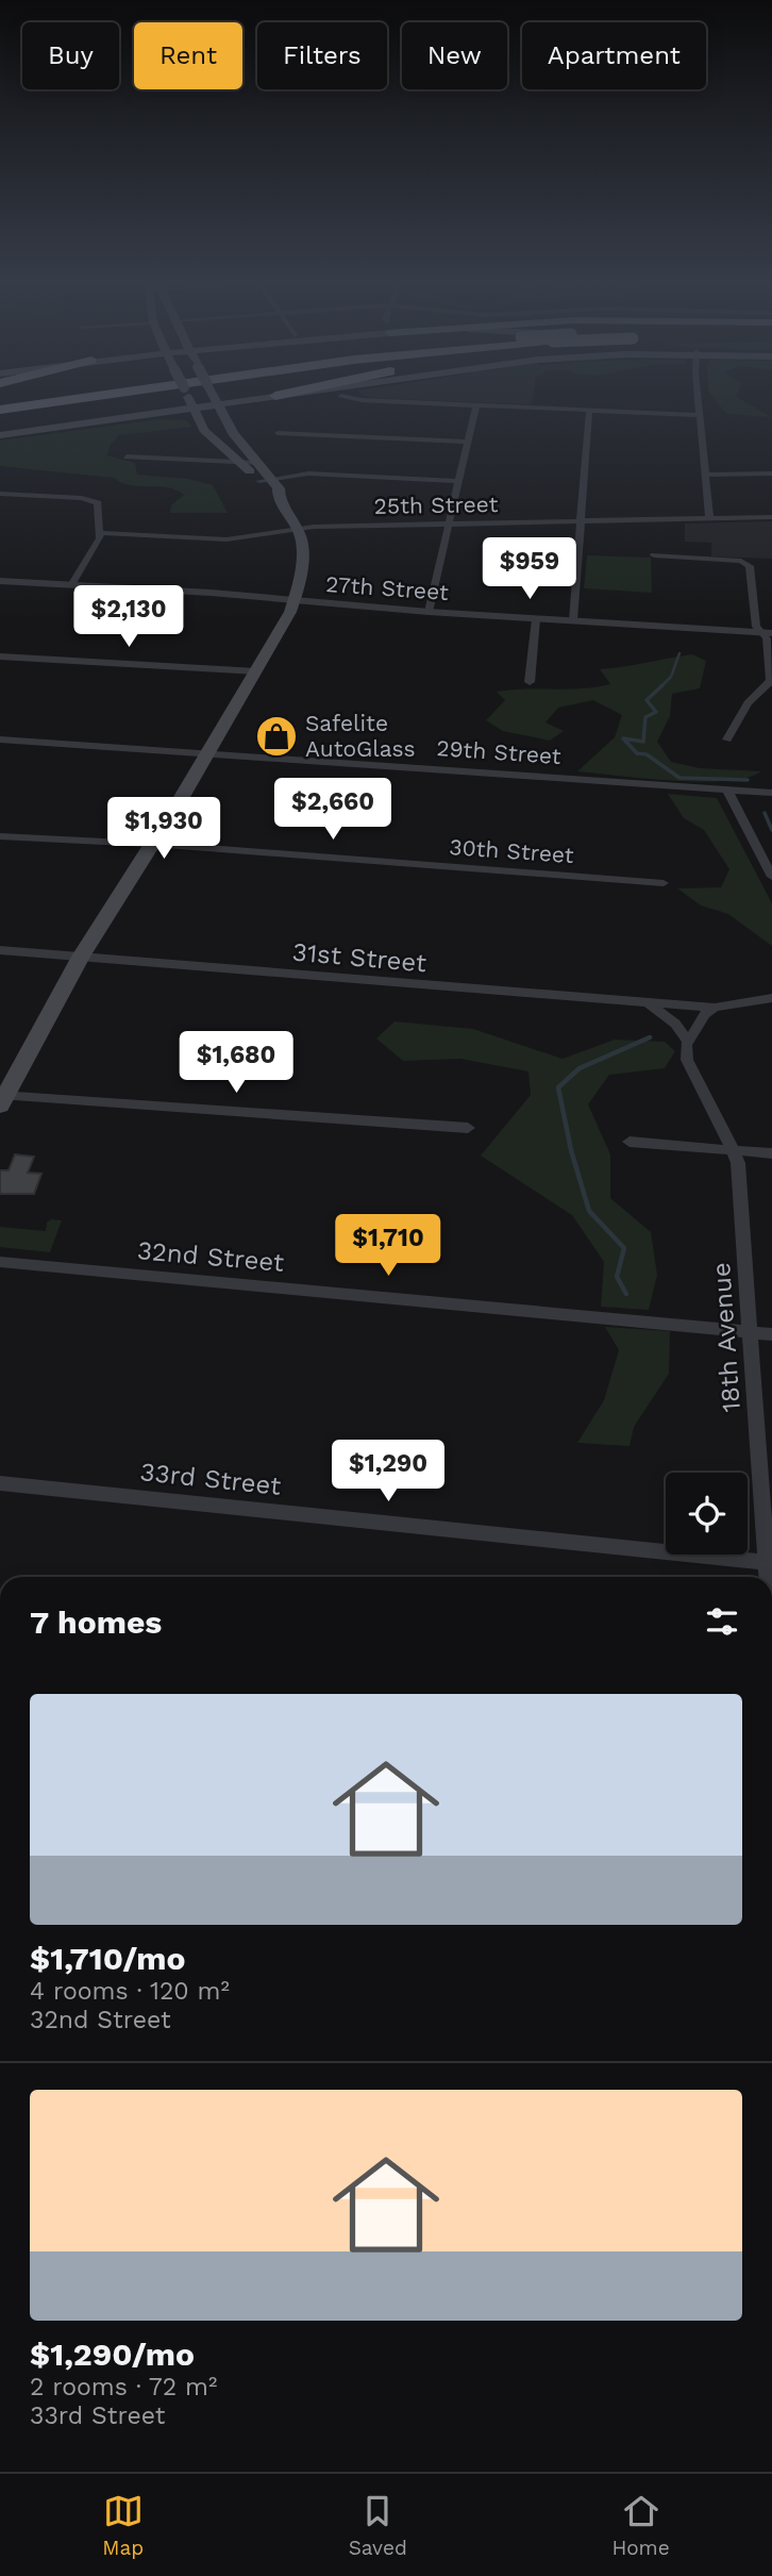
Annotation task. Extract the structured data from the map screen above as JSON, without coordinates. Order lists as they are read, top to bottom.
{
  "streets": {
    "street": [
      "25th Street",
      "27th Street",
      "29th Street",
      "30th Street",
      "31st Street",
      "32nd Street",
      "18th Avenue",
      "33rd Street"
    ]
  },
  "crossings": [
    ["31st Street", "18th Avenue"],
    ["32nd Street", "18th Avenue"],
    ["18th Avenue", "33rd Street"]
  ],
  "places": {
    "shop": ["Safelite AutoGlass"]
  },
  "page": {
    "chip": [
      "Buy",
      "Rent",
      "Filters",
      "New",
      "Apartment"
    ],
    "price": [
      "$959",
      "$2,130",
      "$2,660",
      "$1,930",
      "$1,680",
      "$1,710",
      "$1,290"
    ],
    "heading": "7 homes",
    "list": [
      {
        "name": "$1,710/mo",
        "note": "4 rooms · 120 m² · 32nd Street"
      },
      {
        "name": "$1,290/mo",
        "note": "2 rooms · 72 m² · 33rd Street"
      }
    ],
    "tabs": ["Map", "Saved", "Home"]
  }
}
